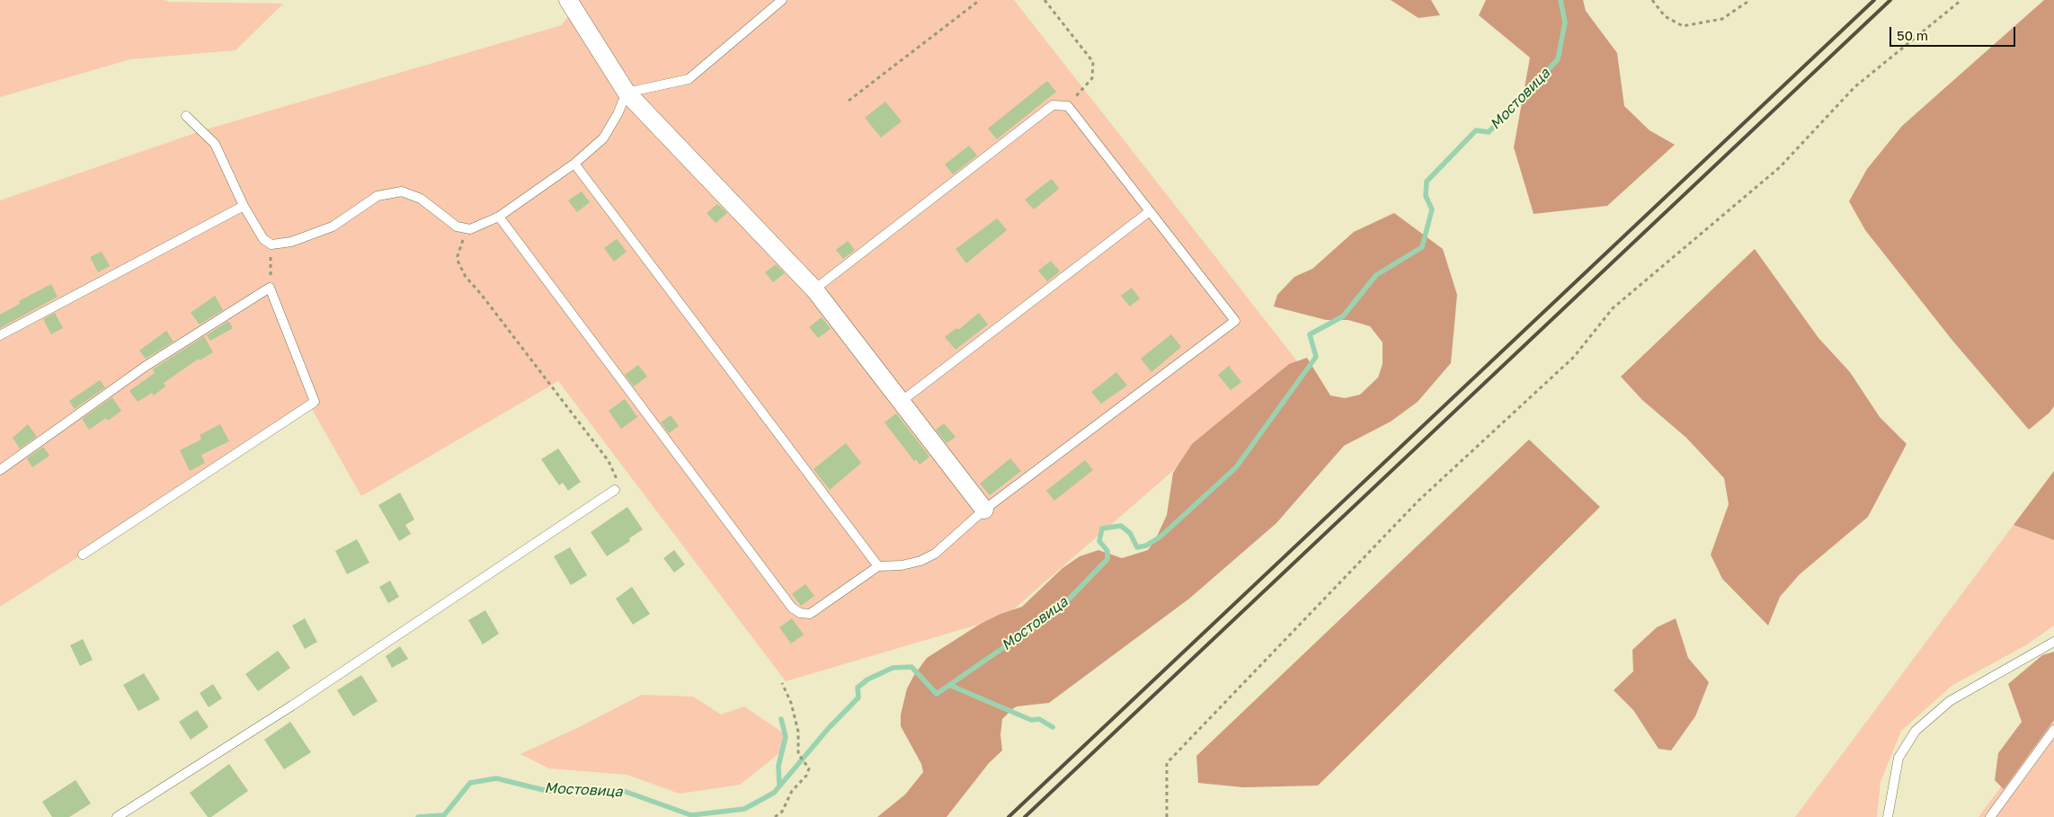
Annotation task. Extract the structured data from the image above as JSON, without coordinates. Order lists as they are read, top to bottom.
{
  "water": ["Мостовица"],
  "scale_bar": "50 m"
}
